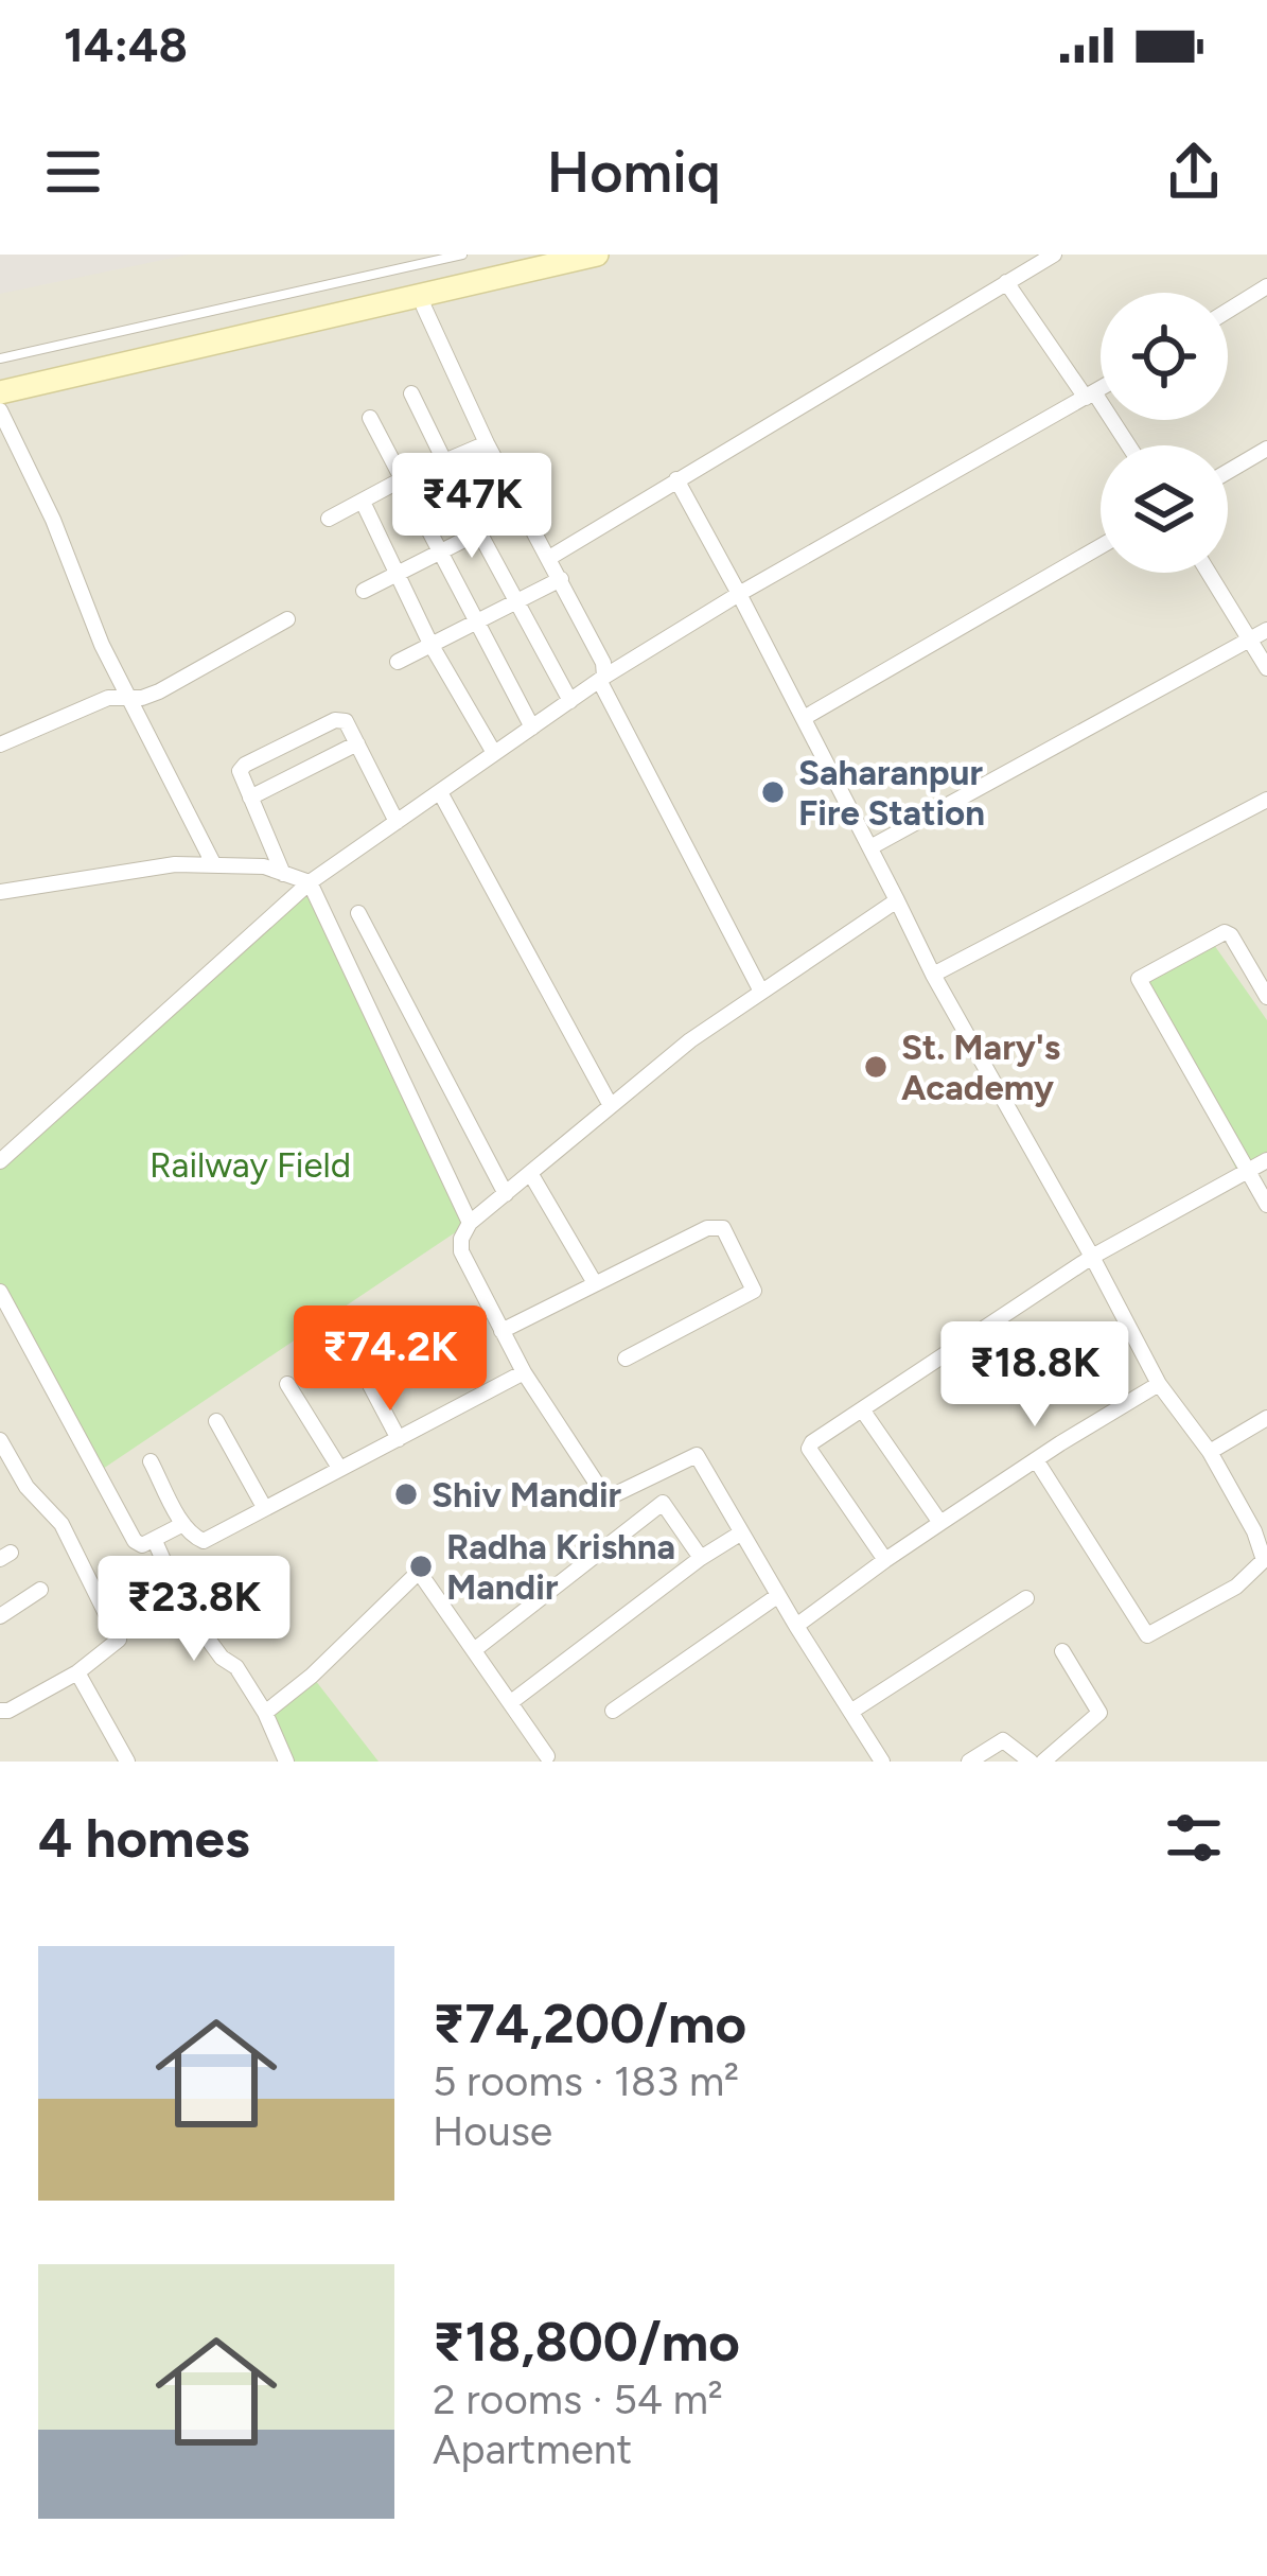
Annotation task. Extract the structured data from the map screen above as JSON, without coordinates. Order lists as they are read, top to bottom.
{
  "parks": ["Railway Field"],
  "places": [
    "Saharanpur Fire Station",
    "St. Mary's Academy",
    "Shiv Mandir",
    "Radha Krishna Mandir"
  ],
  "page": {
    "status": "14:48",
    "header": "Homiq",
    "price": [
      "₹47K",
      "₹74.2K",
      "₹18.8K",
      "₹23.8K"
    ],
    "heading": "4 homes",
    "list": [
      {
        "name": "₹74,200/mo",
        "note": "5 rooms · 183 m² · House"
      },
      {
        "name": "₹18,800/mo",
        "note": "2 rooms · 54 m² · Apartment"
      }
    ]
  }
}
